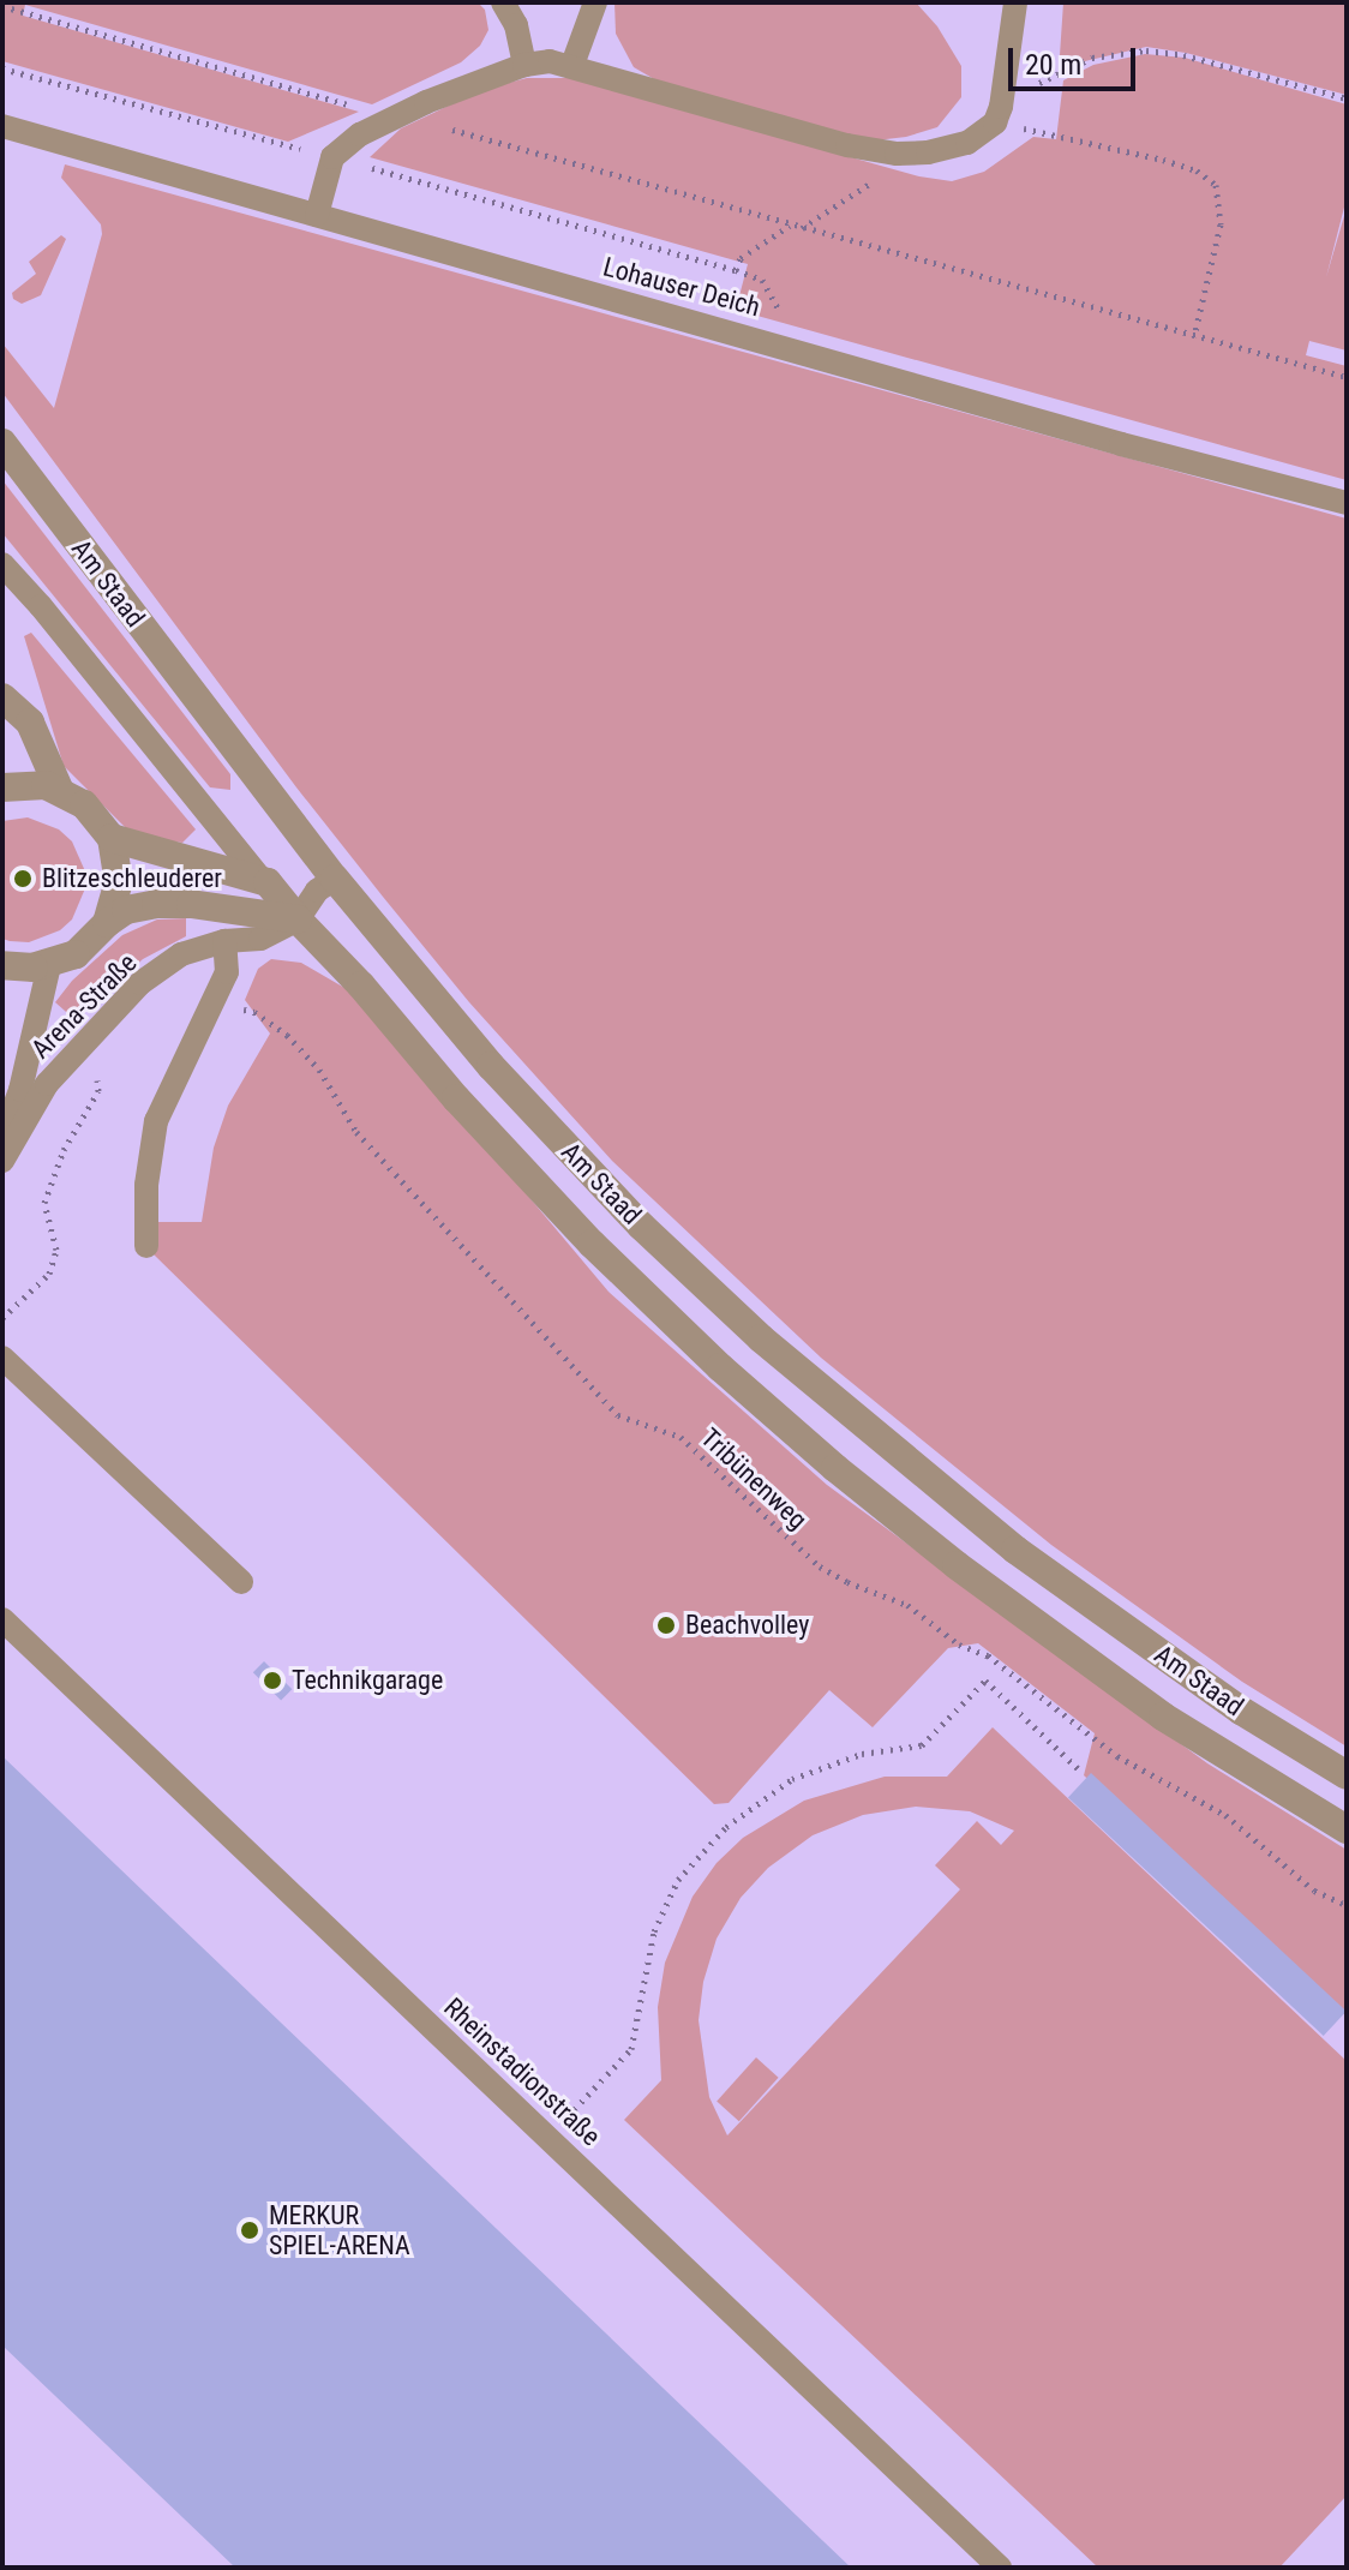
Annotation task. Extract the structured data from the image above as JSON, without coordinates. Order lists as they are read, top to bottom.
{
  "streets": {
    "street": ["Am Staad"],
    "lane": ["Lohauser Deich", "Arena-Straße", "Rheinstadionstraße"],
    "path": ["Tribünenweg"]
  },
  "crossings": [
    ["Am Staad", "Arena-Straße"]
  ],
  "places": [
    "Blitzeschleuderer",
    "Beachvolley",
    "Technikgarage",
    "MERKUR SPIEL-ARENA"
  ],
  "scale_bar": "20 m"
}
